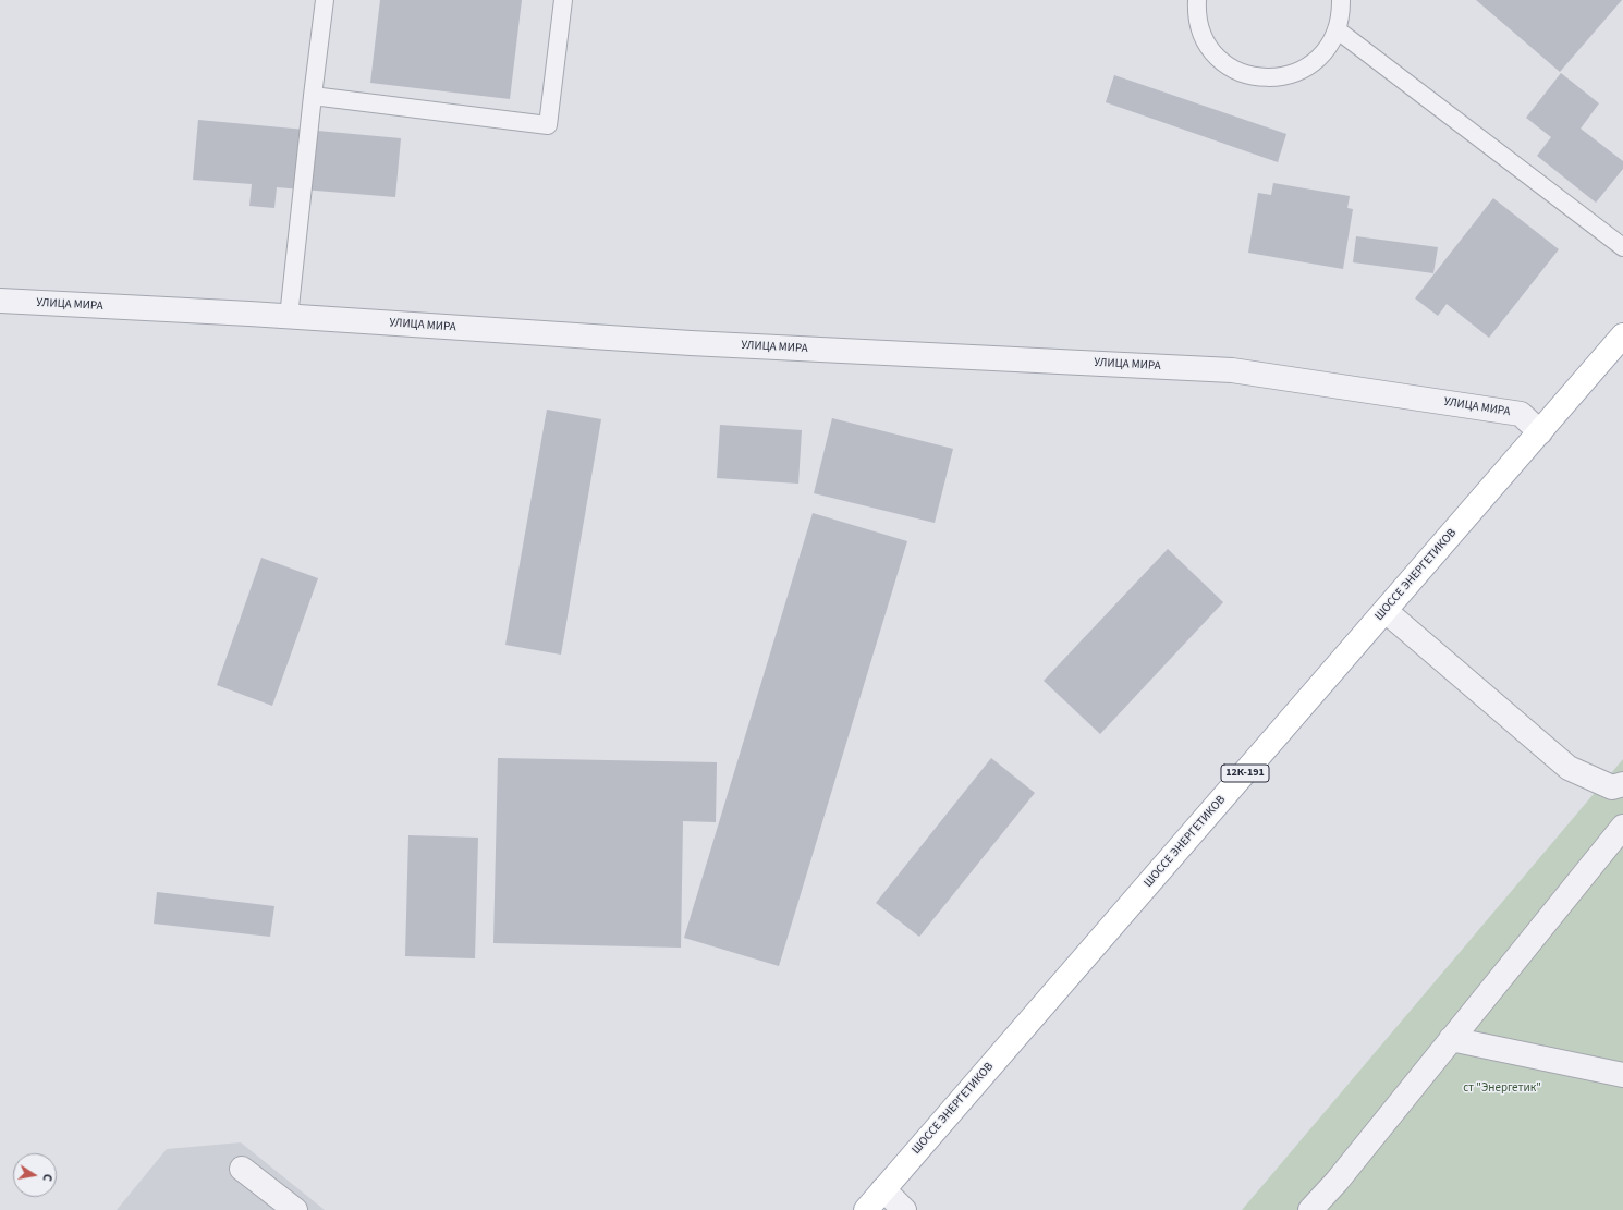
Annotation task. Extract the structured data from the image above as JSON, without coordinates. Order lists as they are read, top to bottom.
{
  "streets": {
    "main road": ["ШОССЕ ЭНЕРГЕТИКОВ", "12К-191"],
    "street": ["УЛИЦА МИРА"]
  },
  "crossings": [
    ["УЛИЦА МИРА", "ШОССЕ ЭНЕРГЕТИКОВ"]
  ],
  "parks": ["ст \"Энергетик\""],
  "north": "right"
}
